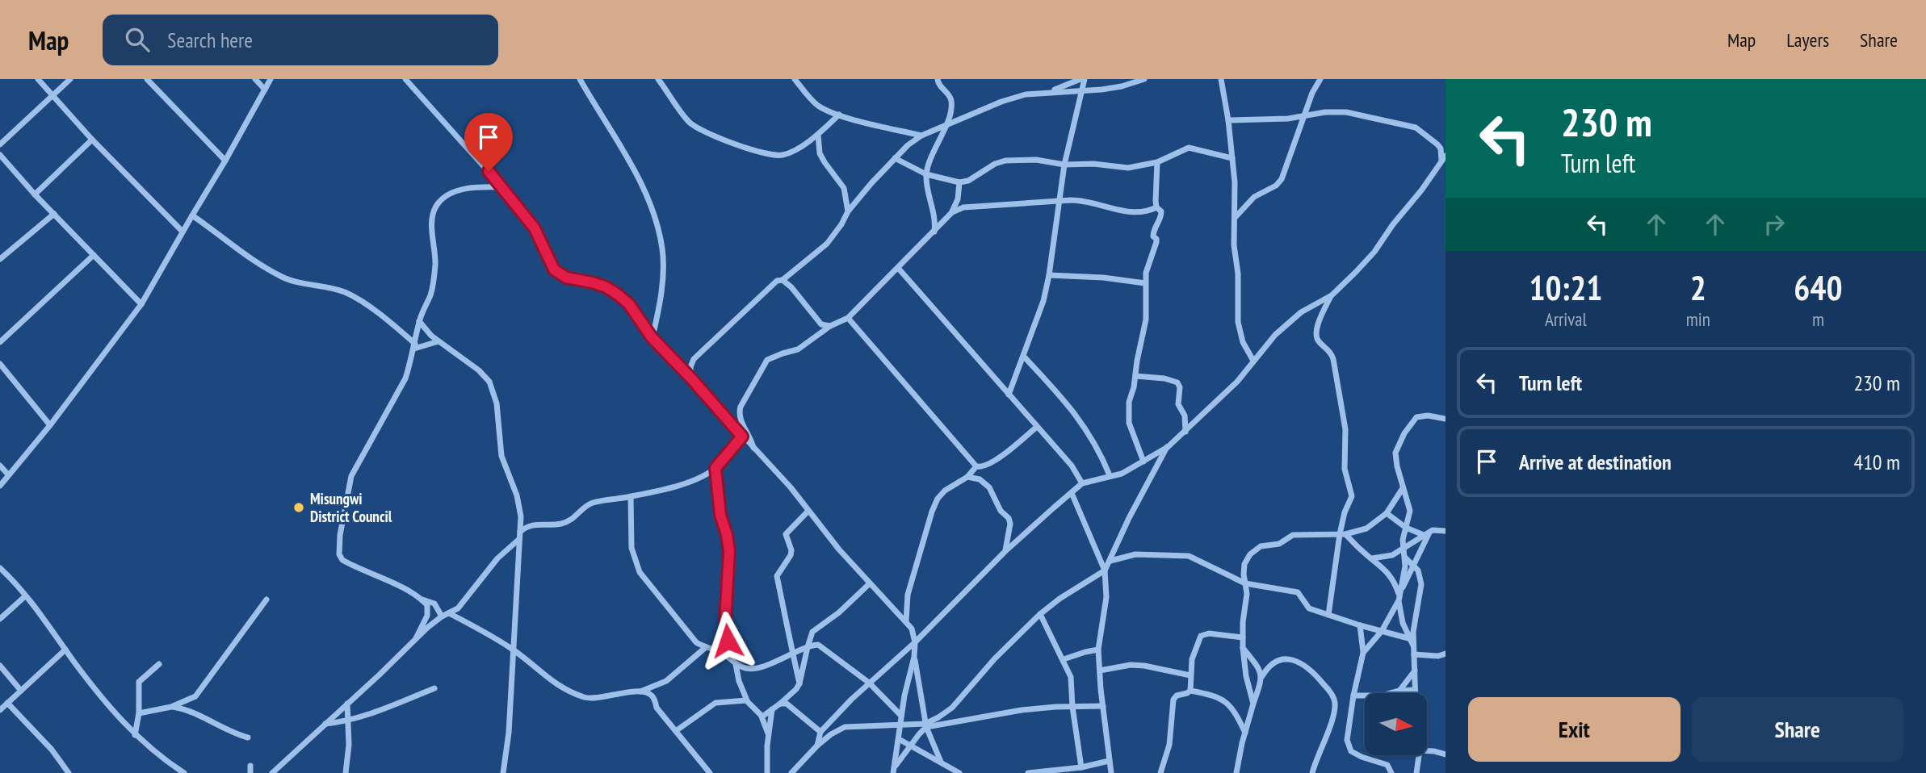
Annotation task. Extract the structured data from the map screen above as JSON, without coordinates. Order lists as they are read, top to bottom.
{
  "places": ["Misungwi District Council"],
  "north": "right",
  "page": {
    "header": "Map",
    "search": "Search here",
    "nav": ["Map", "Layers", "Share"],
    "turn": ["230 m", "Turn left"],
    "eta": [
      "10:21",
      "Arrival",
      "2",
      "min",
      "640",
      "m"
    ],
    "list": [
      {
        "name": "Turn left",
        "value": "230 m"
      },
      {
        "name": "Arrive at destination",
        "value": "410 m"
      }
    ],
    "buttons": ["Exit", "Share"]
  }
}
